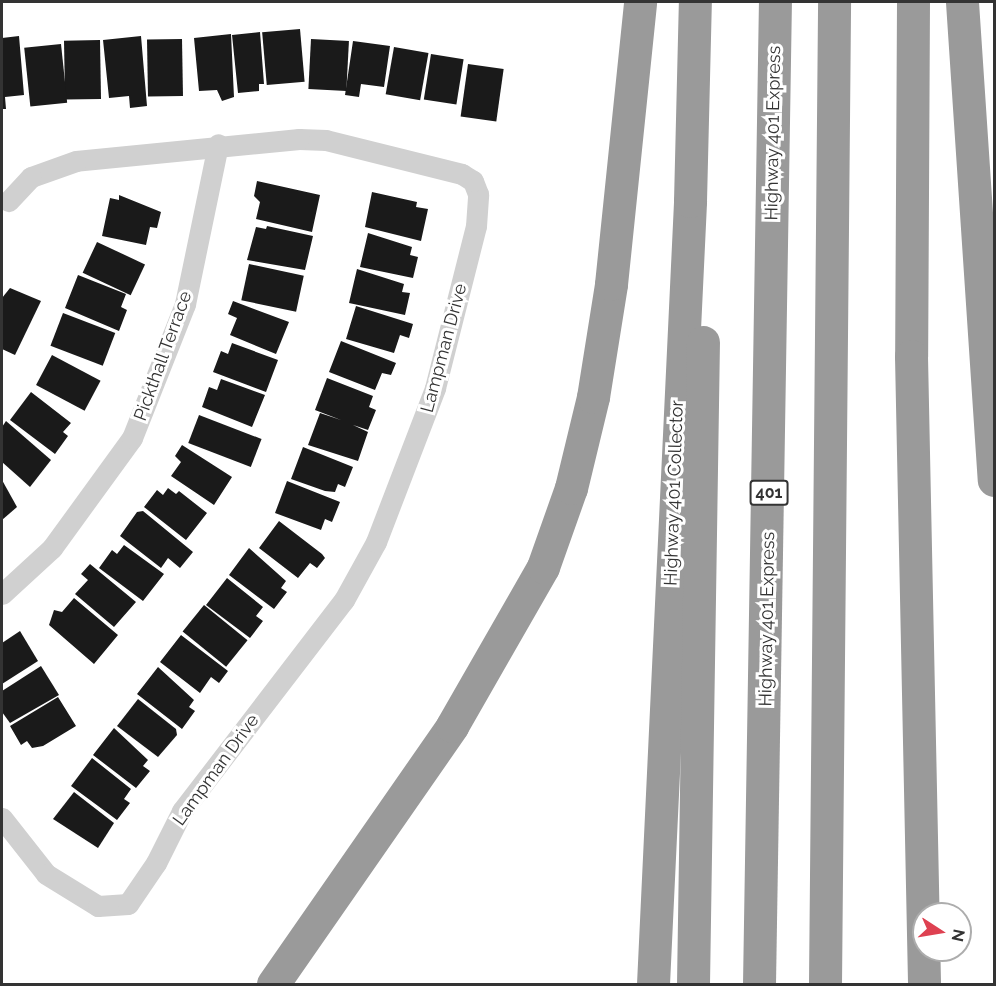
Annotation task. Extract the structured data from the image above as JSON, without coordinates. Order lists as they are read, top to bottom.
{
  "streets": {
    "highway": ["Highway 401 Express", "Highway 401 Collector", "401"],
    "street": ["Lampman Drive", "Pickthall Terrace"]
  },
  "crossings": [
    ["Lampman Drive", "Pickthall Terrace"]
  ],
  "north": "right"
}
